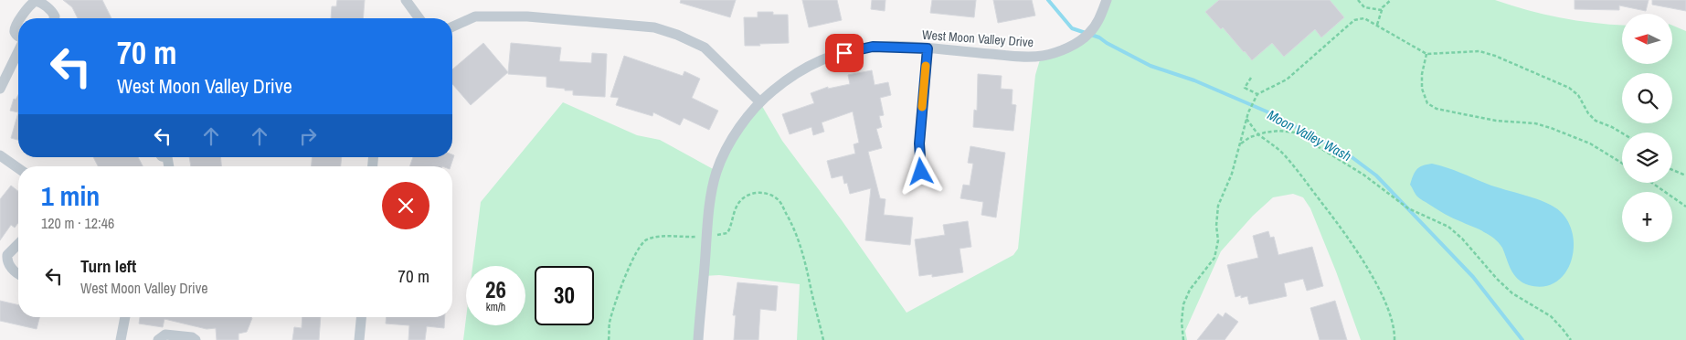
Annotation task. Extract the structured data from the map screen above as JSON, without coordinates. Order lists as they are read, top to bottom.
{
  "streets": {
    "street": ["West Moon Valley Drive"]
  },
  "water": ["Moon Valley Wash"],
  "north": "left",
  "page": {
    "map_buttons": "+",
    "turn": ["70 m", "West Moon Valley Drive"],
    "heading": ["1 min", "120 m · 12:46"],
    "list": [
      {
        "name": "Turn left",
        "note": "West Moon Valley Drive",
        "value": "70 m"
      }
    ],
    "speed": "26 km/h",
    "limit": "30"
  }
}
